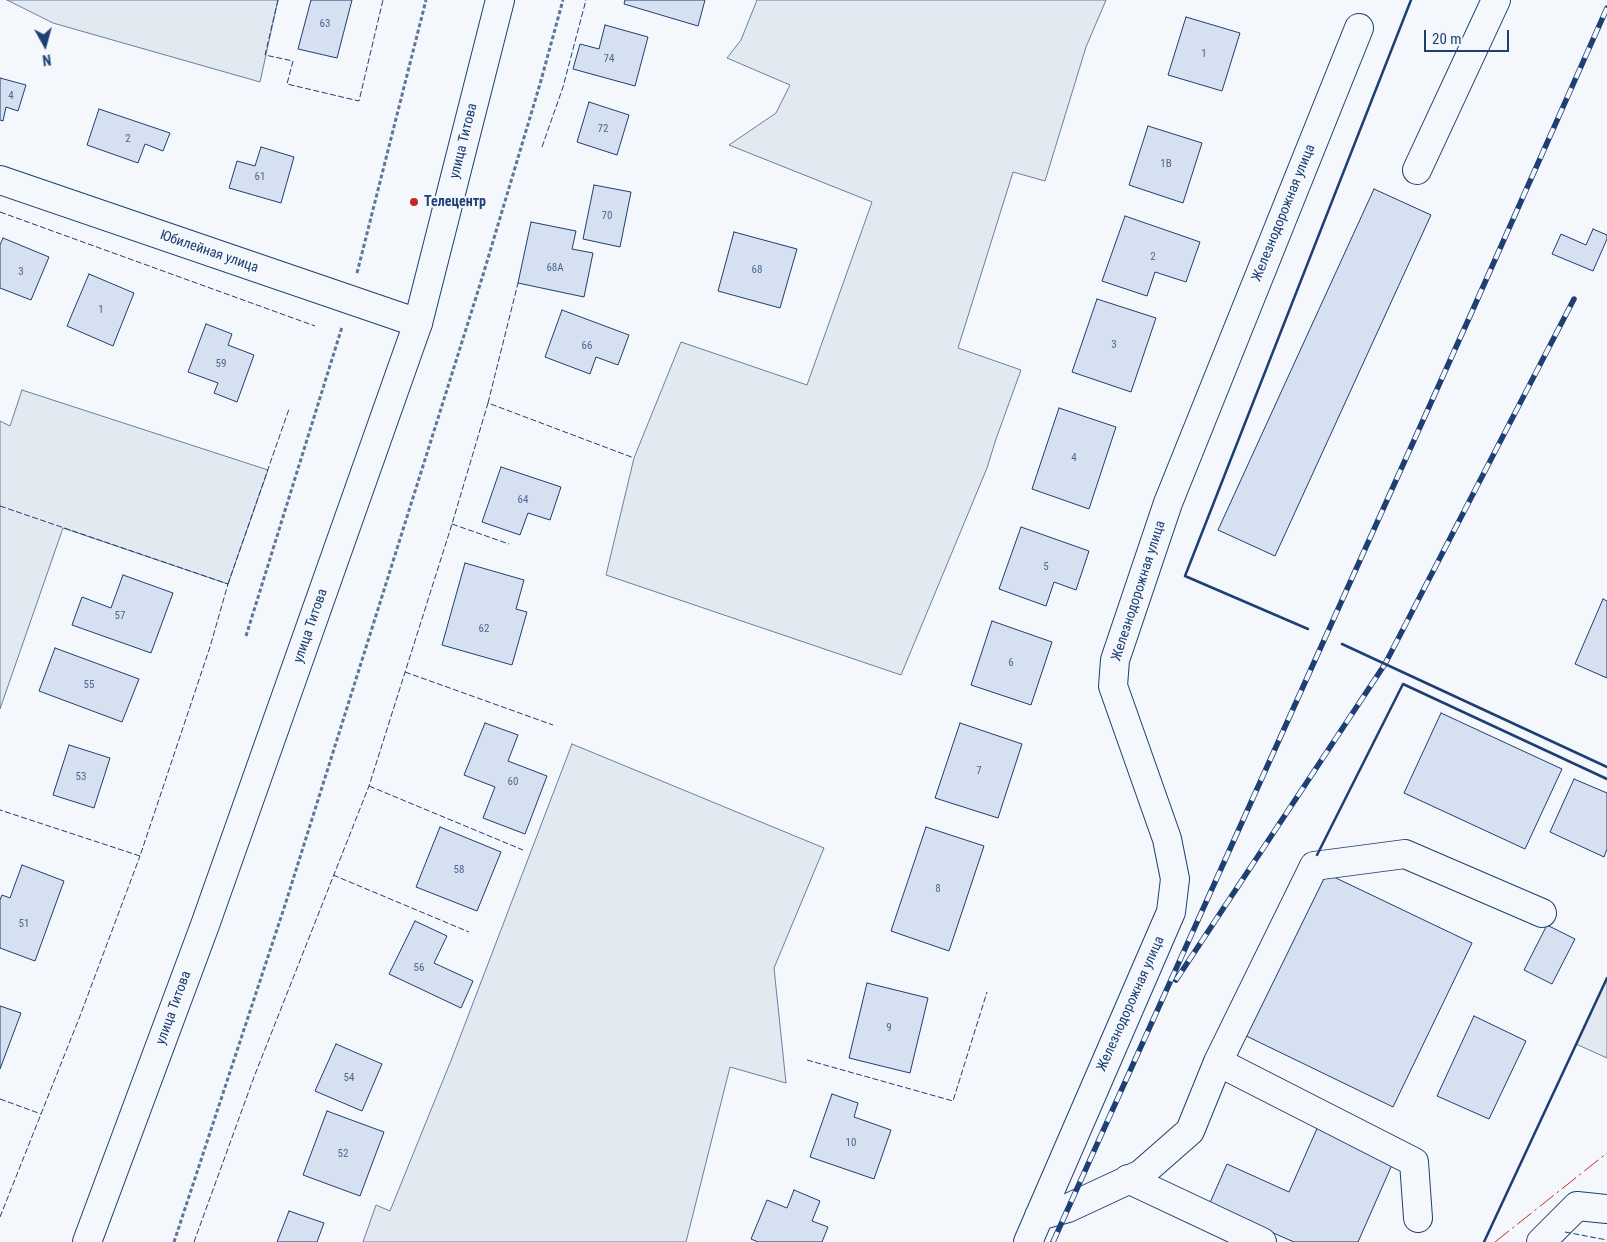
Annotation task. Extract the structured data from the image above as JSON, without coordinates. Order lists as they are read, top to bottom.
{
  "streets": {
    "street": ["улица Титова", "Железнодорожная улица", "Юбилейная улица"]
  },
  "crossings": [
    ["улица Титова", "Юбилейная улица"]
  ],
  "places": ["Телецентр"],
  "house_numbers": [
    "63",
    "1",
    "74",
    "4",
    "72",
    "2",
    "1В",
    "61",
    "70",
    "2",
    "68А",
    "68",
    "3",
    "1",
    "3",
    "66",
    "59",
    "4",
    "64",
    "5",
    "57",
    "62",
    "6",
    "55",
    "7",
    "53",
    "60",
    "58",
    "8",
    "51",
    "56",
    "9",
    "54",
    "10",
    "52"
  ],
  "scale_bar": "20 m",
  "north": "bottom"
}
